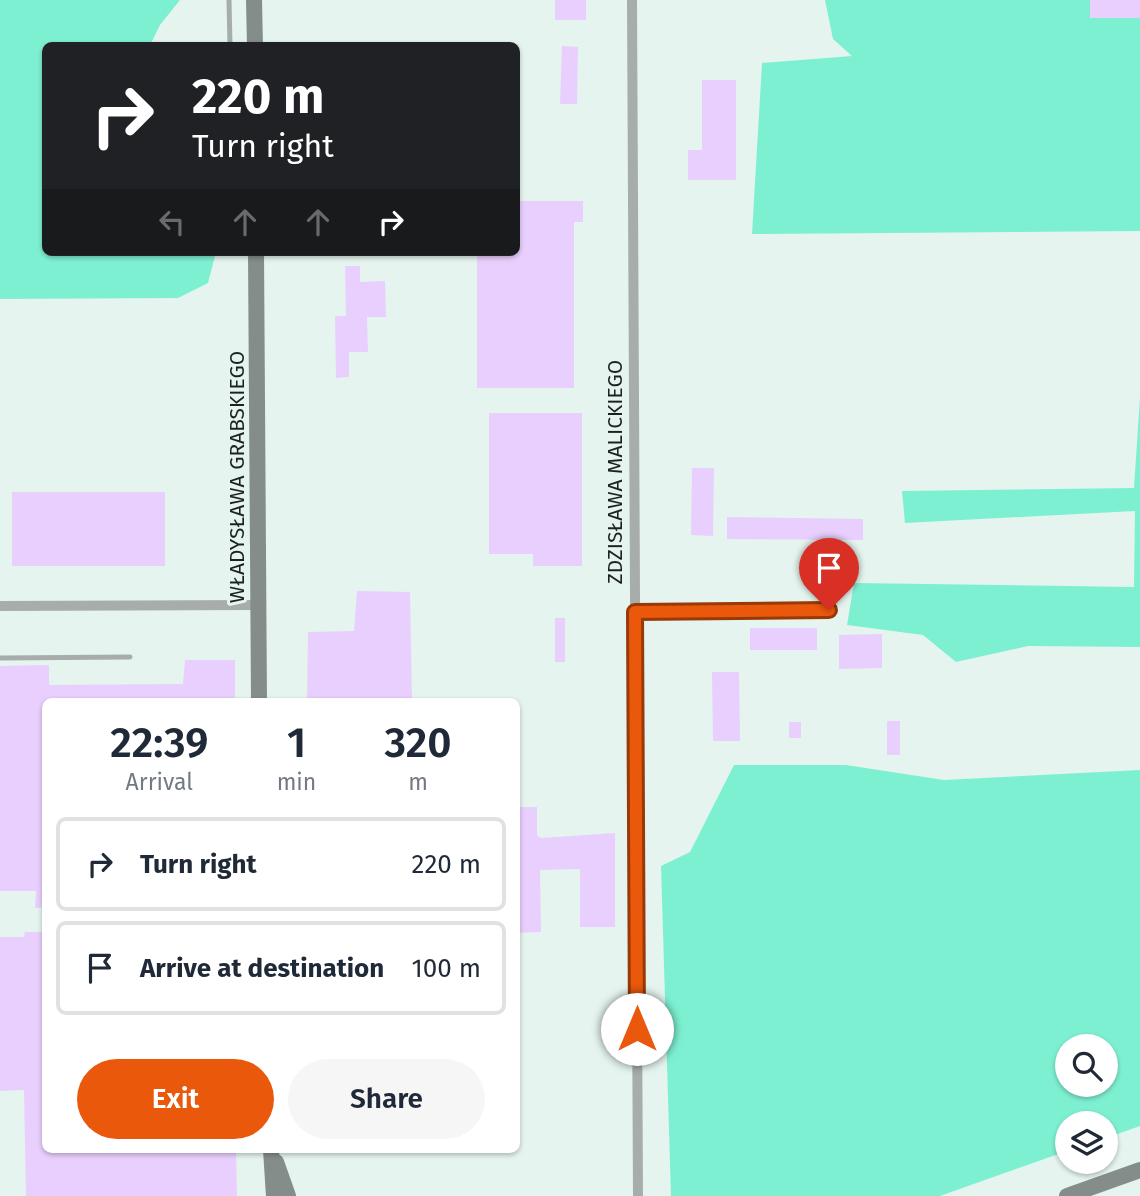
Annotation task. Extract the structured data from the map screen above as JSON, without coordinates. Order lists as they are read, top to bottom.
{
  "streets": {
    "street": ["ZDZISŁAWA MALICKIEGO", "WŁADYSŁAWA GRABSKIEGO"]
  },
  "page": {
    "turn": ["220 m", "Turn right"],
    "eta": [
      "22:39",
      "Arrival",
      "1",
      "min",
      "320",
      "m"
    ],
    "list": [
      {
        "name": "Turn right",
        "value": "220 m"
      },
      {
        "name": "Arrive at destination",
        "value": "100 m"
      }
    ],
    "buttons": ["Exit", "Share"]
  }
}
